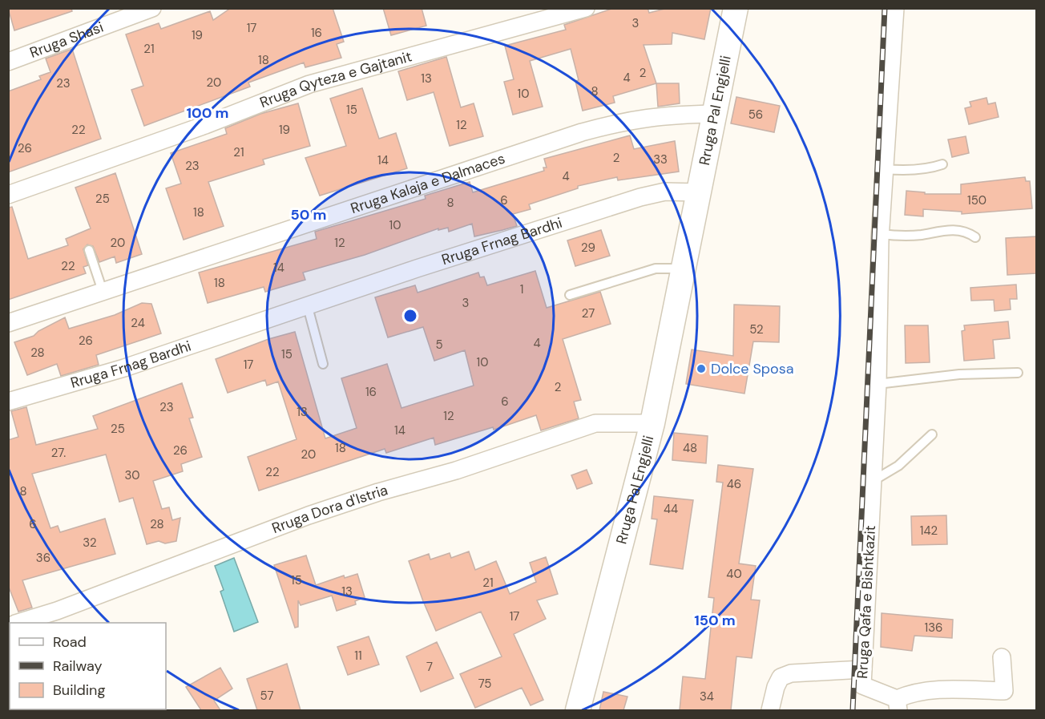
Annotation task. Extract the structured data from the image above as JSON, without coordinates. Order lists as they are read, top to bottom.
{
  "streets": {
    "main road": ["Rruga Pal Engjelli"],
    "street": [
      "Rruga Shasi",
      "Rruga Qyteza e Gajtanit",
      "Rruga Kalaja e Dalmaces",
      "Rruga Frnag Bardhi",
      "Rruga Dora d'Istria",
      "Rruga Qafa e Bishtkazit"
    ]
  },
  "crossings": [
    ["Rruga Pal Engjelli", "Rruga Kalaja e Dalmaces"],
    ["Rruga Pal Engjelli", "Rruga Frnag Bardhi"],
    ["Rruga Pal Engjelli", "Rruga Dora d'Istria"]
  ],
  "places": ["Dolce Sposa"],
  "house_numbers": [
    "3",
    "17",
    "16",
    "19",
    "21",
    "18",
    "2",
    "4",
    "13",
    "20",
    "23",
    "8",
    "10",
    "15",
    "56",
    "12",
    "22",
    "19",
    "26",
    "21",
    "2",
    "33",
    "14",
    "23",
    "4",
    "25",
    "6",
    "150",
    "8",
    "18",
    "10",
    "20",
    "12",
    "29",
    "22",
    "14",
    "18",
    "1",
    "3",
    "27",
    "24",
    "52",
    "26",
    "4",
    "5",
    "28",
    "15",
    "10",
    "17",
    "2",
    "16",
    "6",
    "23",
    "13",
    "12",
    "25",
    "14",
    "18",
    "48",
    "26",
    "27.",
    "20",
    "22",
    "30",
    "46",
    "8",
    "44",
    "6",
    "28",
    "142",
    "32",
    "36",
    "40",
    "15",
    "21",
    "13",
    "17",
    "136",
    "11",
    "7",
    "75",
    "57",
    "34"
  ],
  "legend": ["Road", "Railway", "Building"],
  "rings": ["100 m", "50 m", "150 m"]
}
